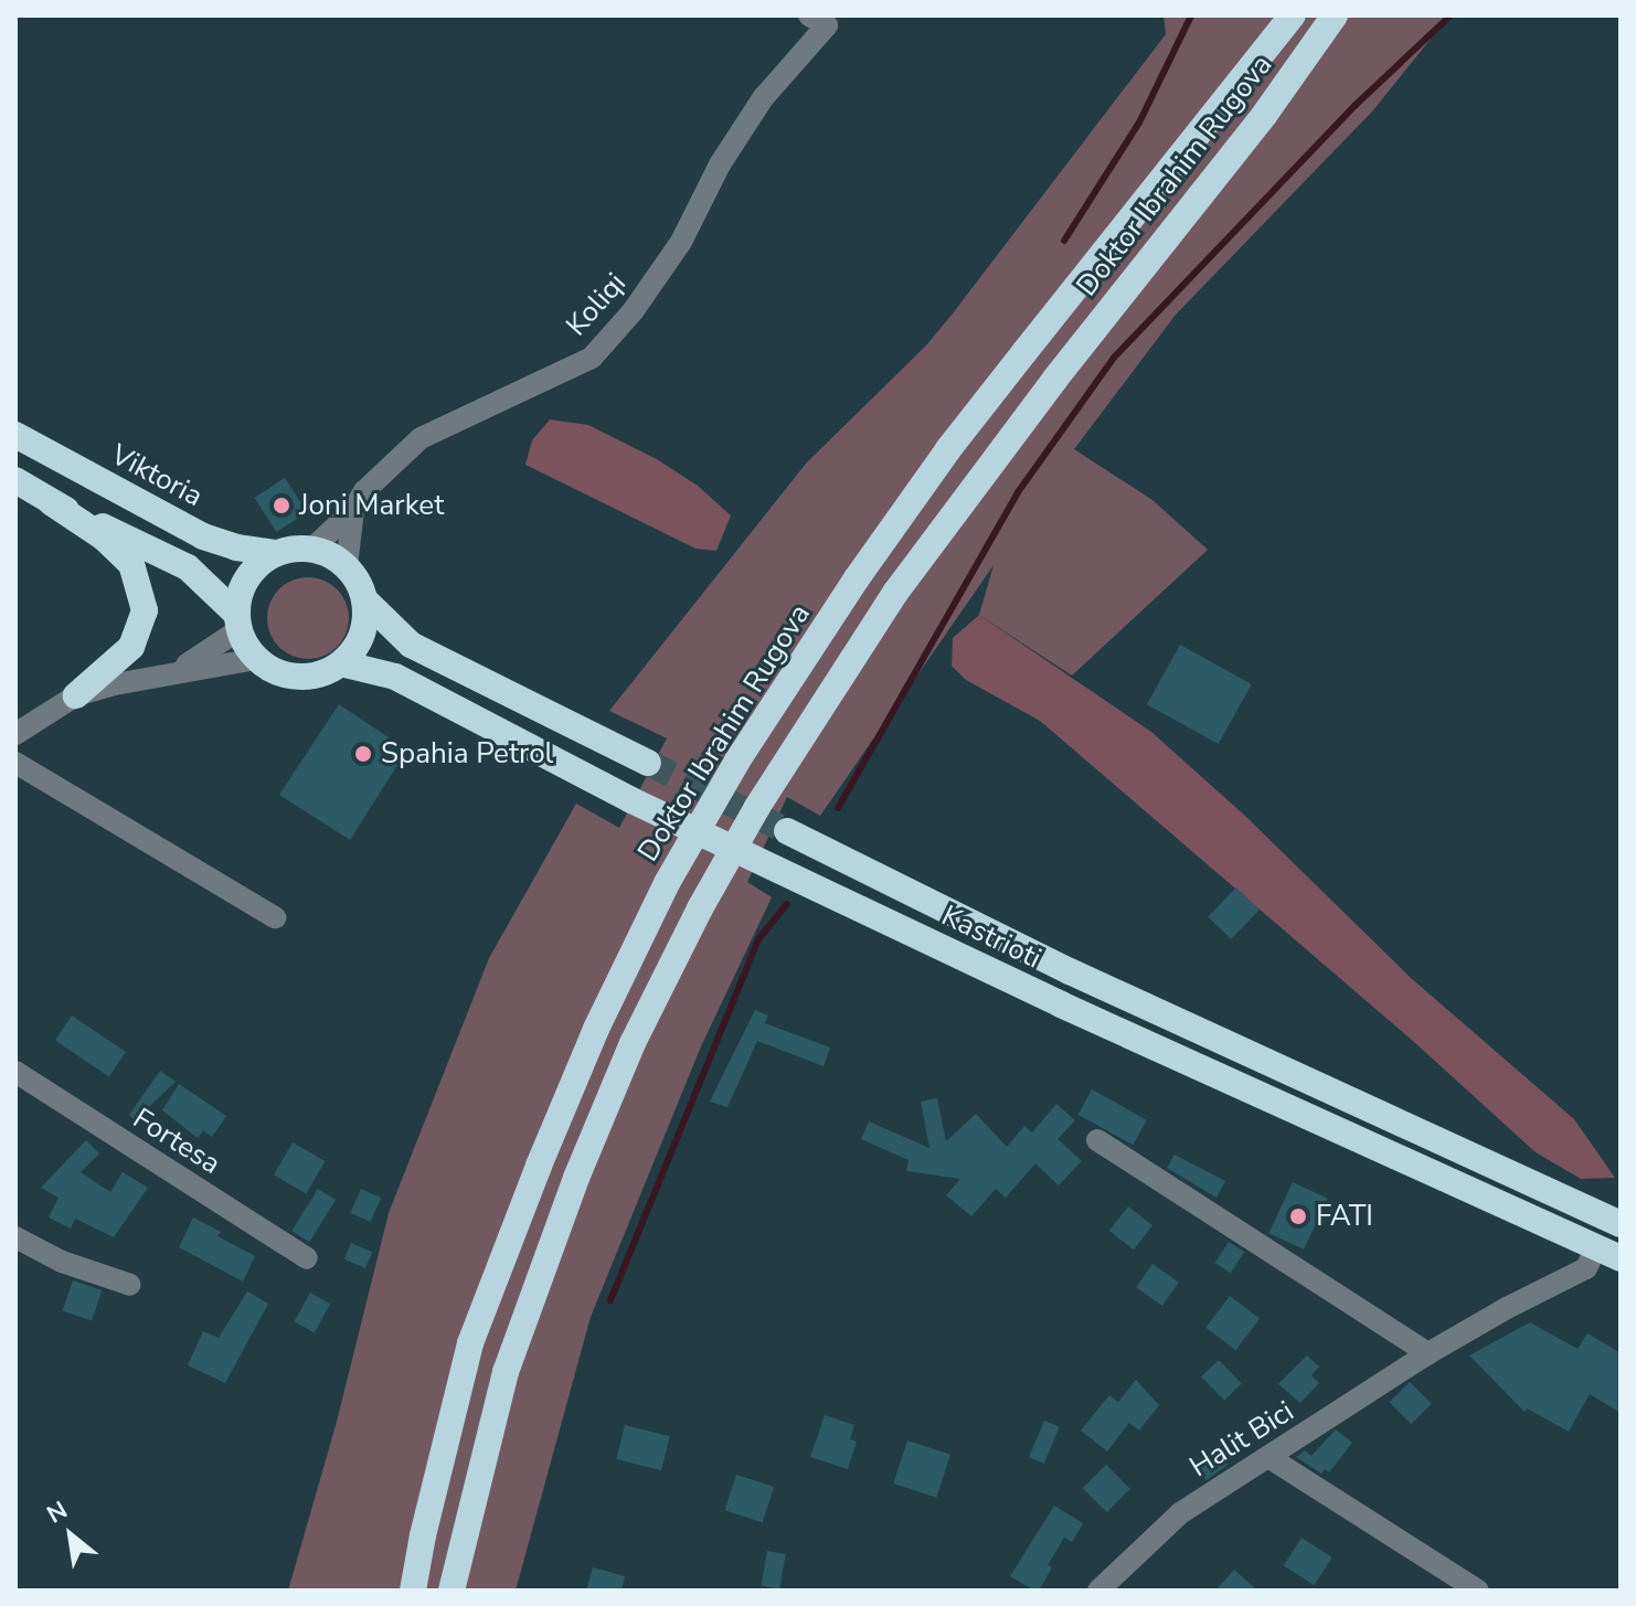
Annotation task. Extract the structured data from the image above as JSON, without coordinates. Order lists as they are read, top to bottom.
{
  "streets": {
    "highway": ["Doktor Ibrahim Rugova", "Viktoria", "Kastrioti"],
    "street": ["Koliqi", "Fortesa", "Halit Bici"]
  },
  "crossings": [
    ["Koliqi", "Viktoria"],
    ["Koliqi", "Kastrioti"],
    ["Viktoria", "Kastrioti"],
    ["Kastrioti", "Halit Bici"]
  ],
  "places": ["Joni Market", "Spahia Petrol", "FATI"],
  "north": "top left"
}
